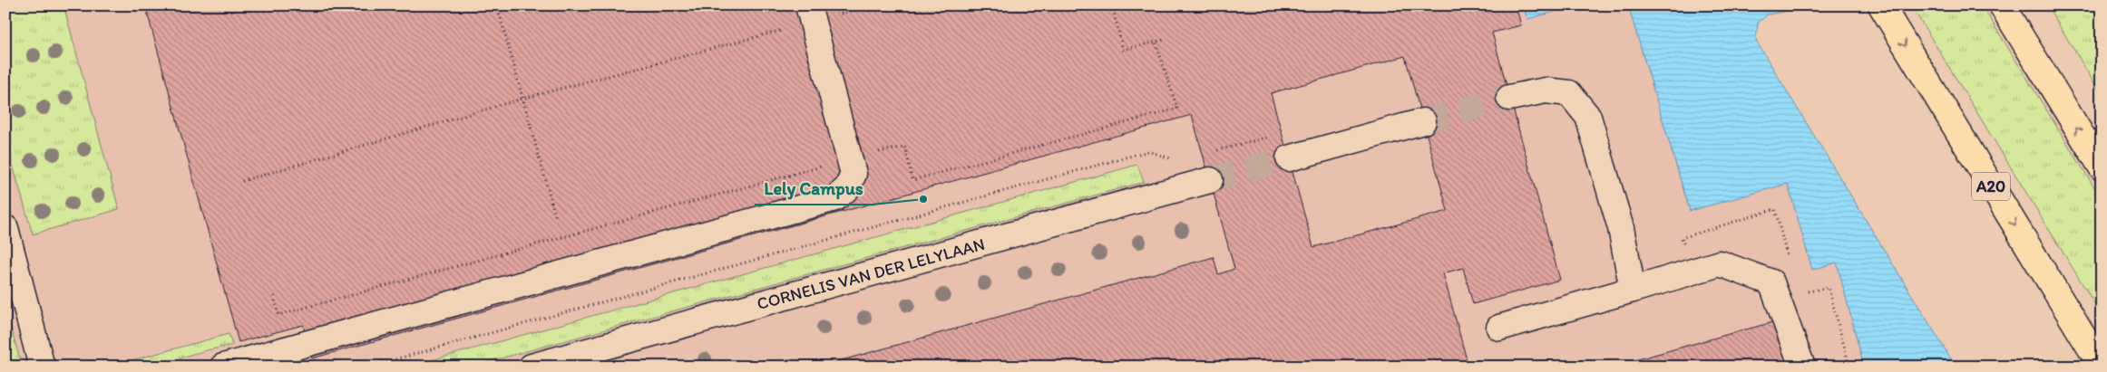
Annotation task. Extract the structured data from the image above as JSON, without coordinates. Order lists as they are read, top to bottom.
{
  "streets": {
    "highway": ["A20"],
    "street": ["CORNELIS VAN DER LELYLAAN"]
  },
  "places": ["Lely Campus"]
}
